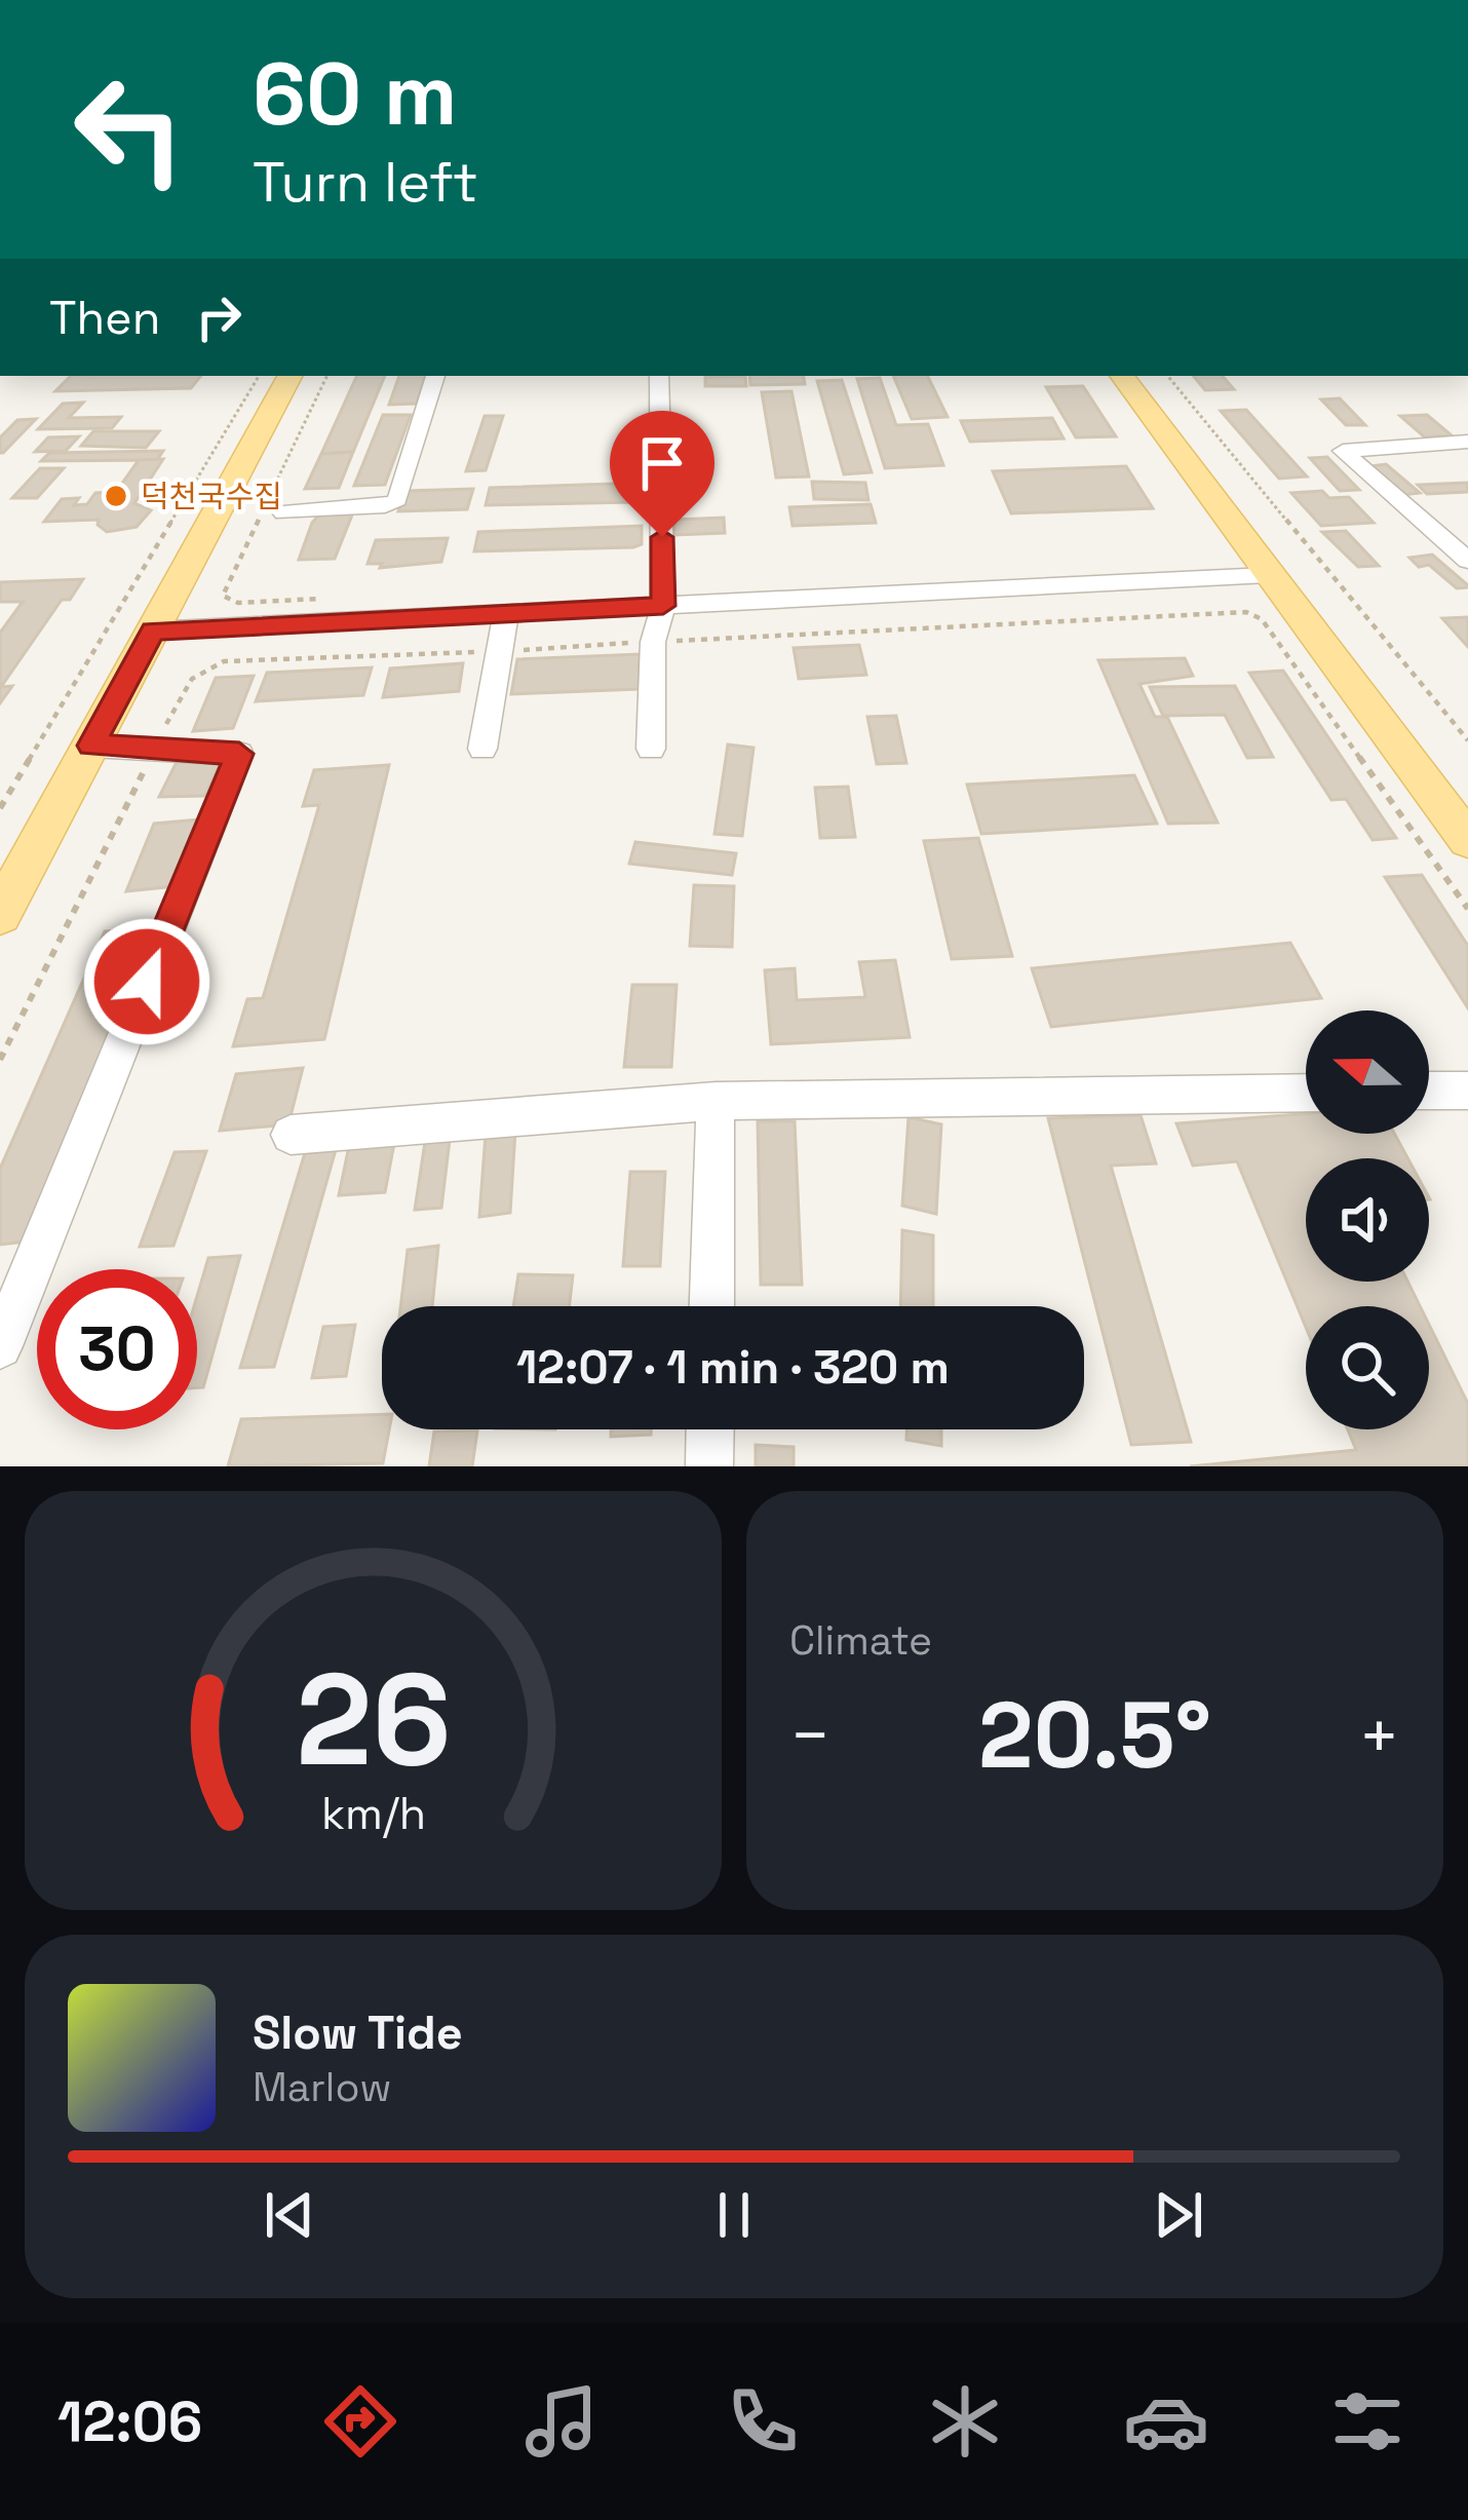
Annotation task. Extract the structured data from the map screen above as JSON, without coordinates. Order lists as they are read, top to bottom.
{
  "places": ["덕천국수집"],
  "north": "left",
  "page": {
    "turn": ["60 m", "Turn left"],
    "then": "Then",
    "limit": "30",
    "trip": "12:07 · 1 min · 320 m",
    "tile": "Climate",
    "heat": ["−", "20.5°", "+"],
    "song": ["Slow Tide", "Marlow"],
    "tabs": "12:06",
    "gauge": ["26", "km/h"]
  }
}
